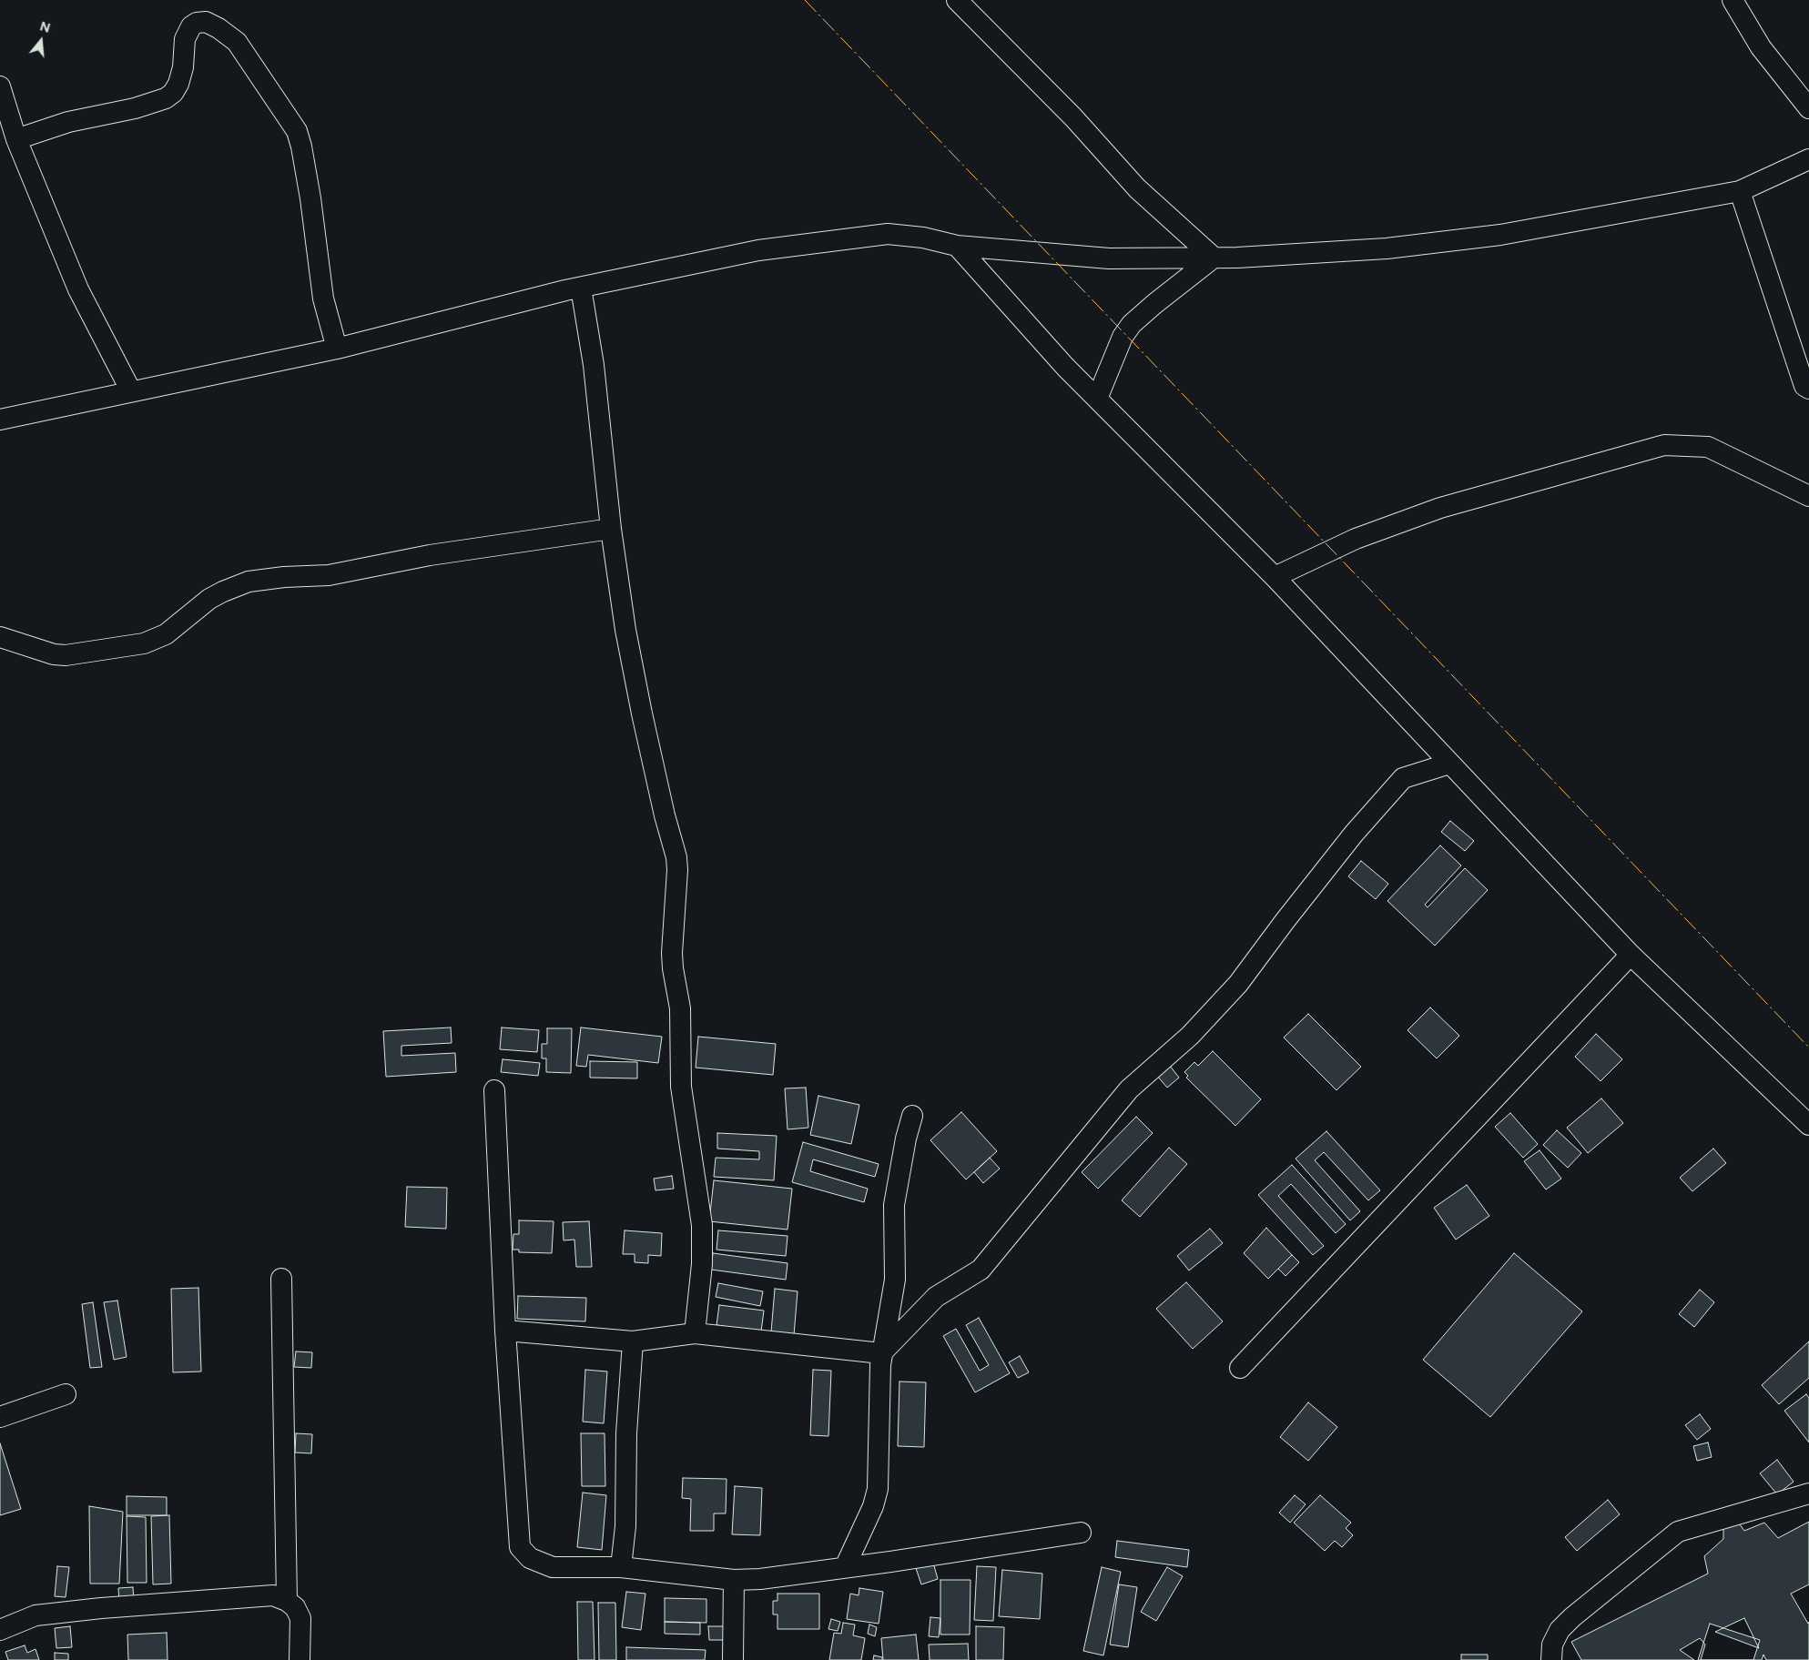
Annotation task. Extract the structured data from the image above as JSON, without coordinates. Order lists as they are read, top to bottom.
{
  "north": "top"
}
